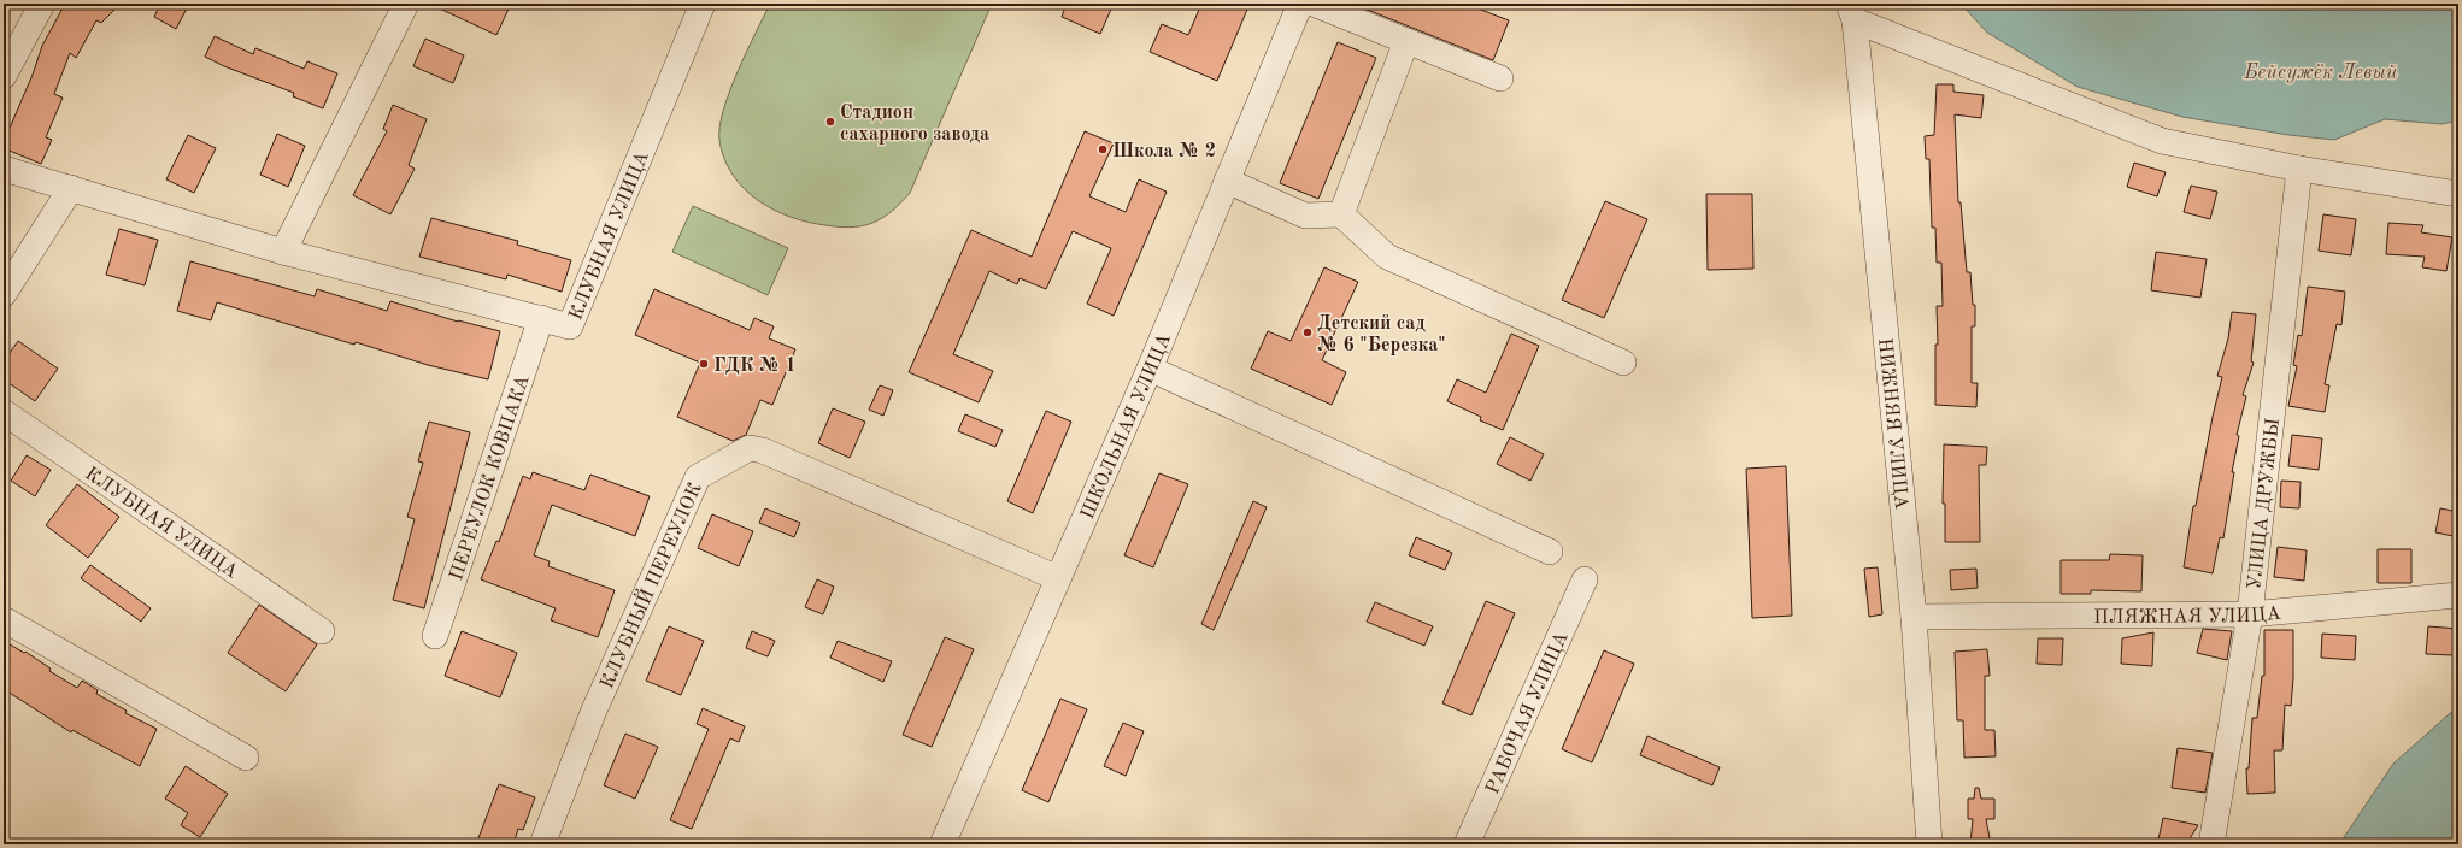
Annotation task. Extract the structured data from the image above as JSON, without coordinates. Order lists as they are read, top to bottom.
{
  "streets": {
    "street": [
      "КЛУБНАЯ УЛИЦА",
      "НИЖНЯЯ УЛИЦА",
      "ШКОЛЬНАЯ УЛИЦА",
      "ПЕРЕУЛОК КОВПАКА",
      "УЛИЦА ДРУЖБЫ",
      "КЛУБНЫЙ ПЕРЕУЛОК",
      "ПЛЯЖНАЯ УЛИЦА",
      "РАБОЧАЯ УЛИЦА"
    ]
  },
  "crossings": [
    ["КЛУБНАЯ УЛИЦА", "ПЕРЕУЛОК КОВПАКА"],
    ["НИЖНЯЯ УЛИЦА", "ПЛЯЖНАЯ УЛИЦА"],
    ["ШКОЛЬНАЯ УЛИЦА", "КЛУБНЫЙ ПЕРЕУЛОК"],
    ["УЛИЦА ДРУЖБЫ", "ПЛЯЖНАЯ УЛИЦА"]
  ],
  "water": ["Бейсужёк Левый"],
  "places": [
    "Стадион сахарного завода",
    "Школа № 2",
    "Детский сад № 6 \"Березка\"",
    "ГДК № 1"
  ]
}
